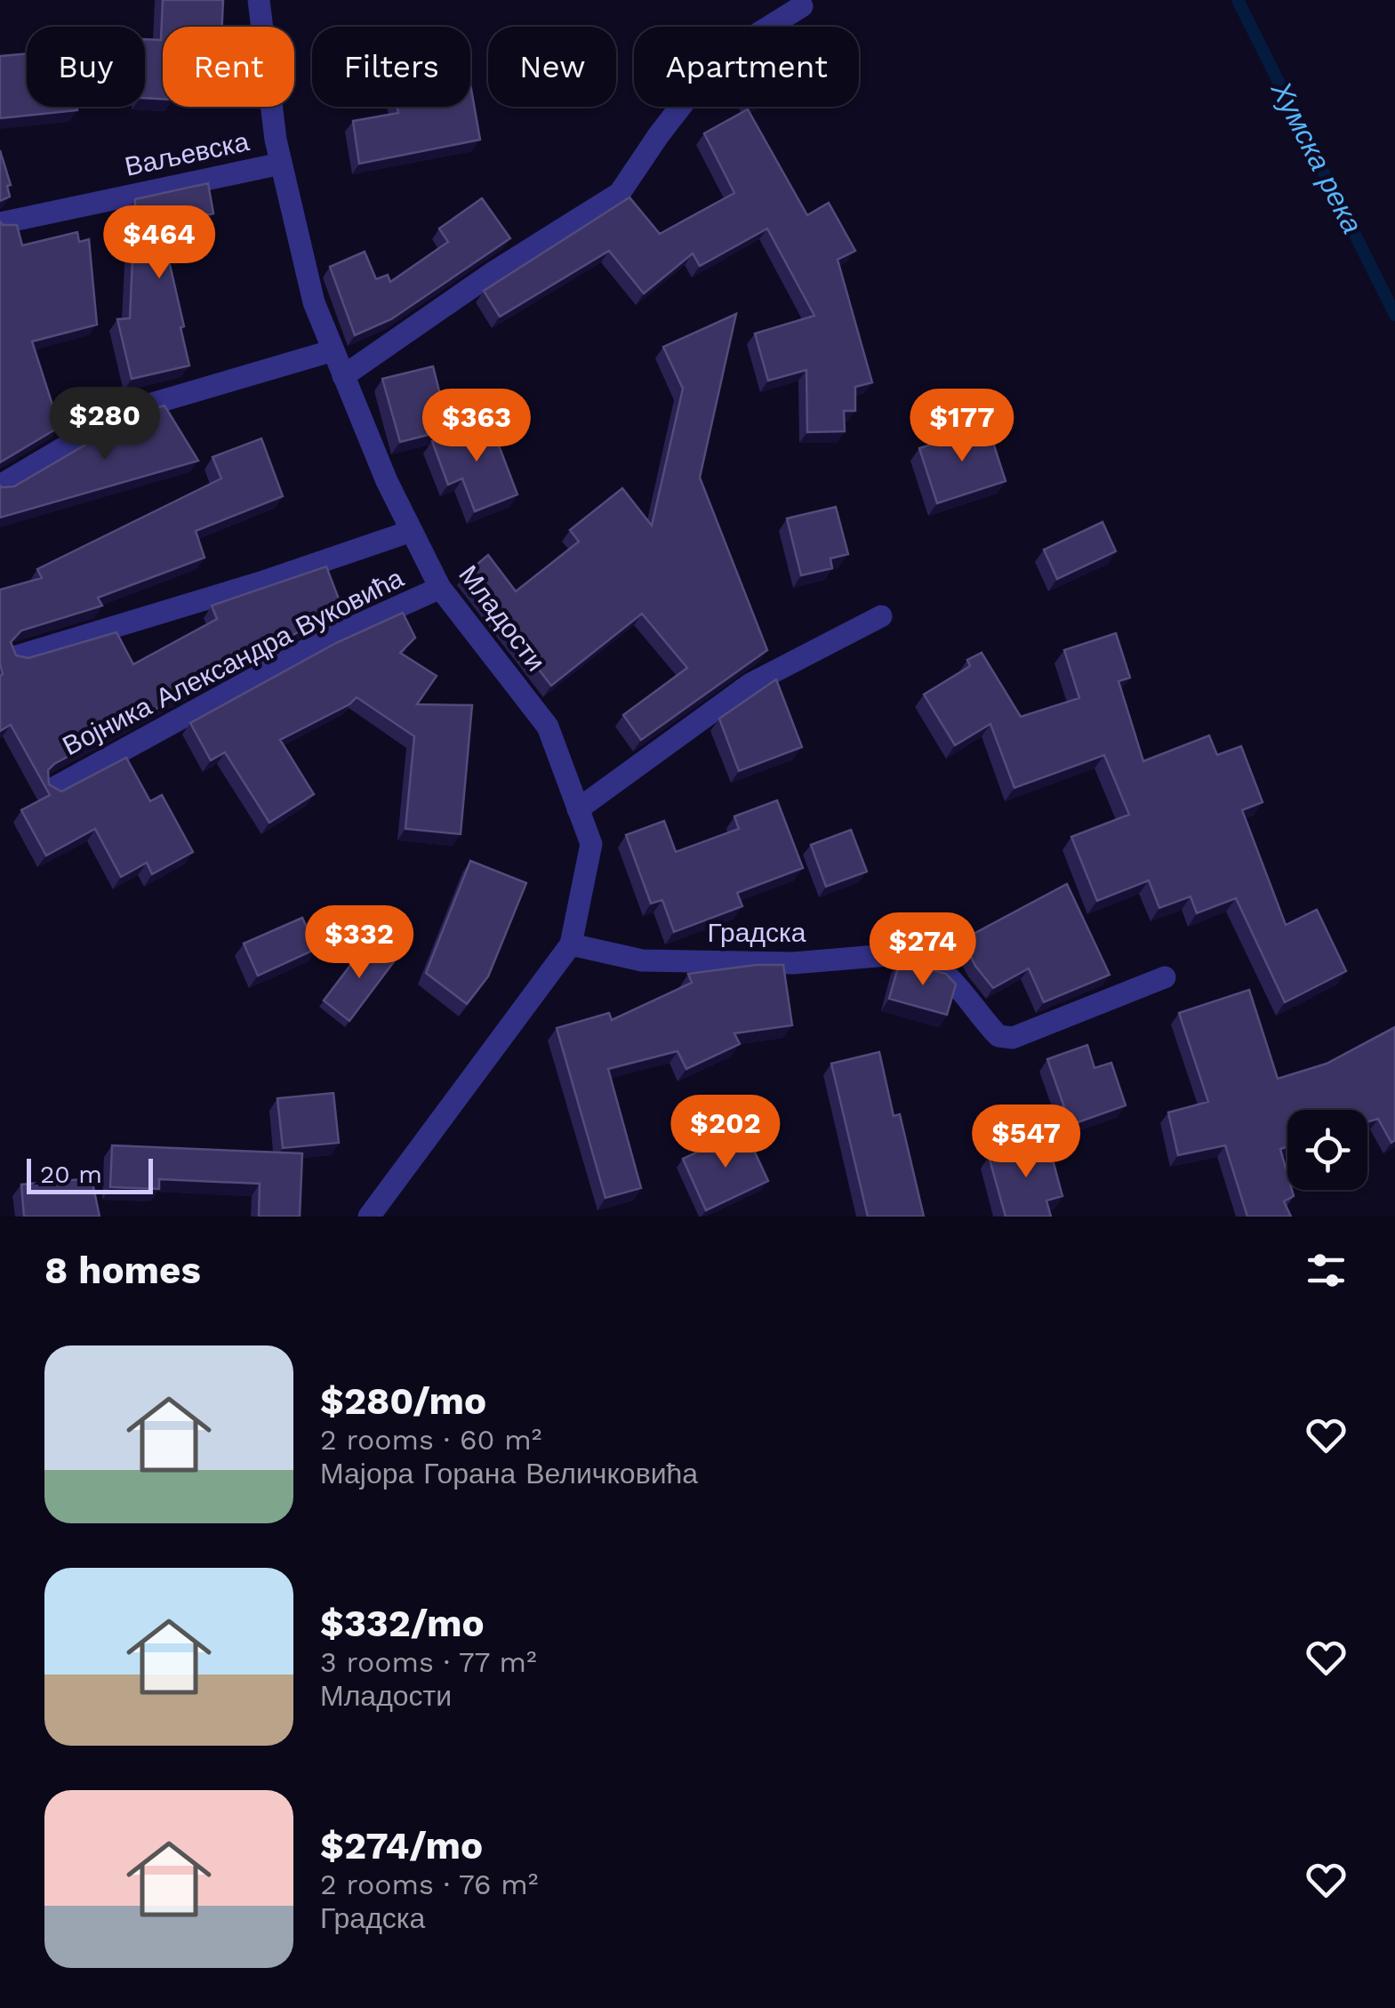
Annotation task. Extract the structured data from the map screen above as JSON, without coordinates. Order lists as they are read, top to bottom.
{
  "streets": {
    "street": [
      "Ваљевска",
      "Младости",
      "Војника Александра Вуковића",
      "Градска"
    ]
  },
  "crossings": [
    ["Ваљевска", "Младости"],
    ["Младости", "Војника Александра Вуковића"],
    ["Младости", "Градска"]
  ],
  "water": ["Хумска река"],
  "scale_bar": "20 m",
  "page": {
    "chip": [
      "Buy",
      "Rent",
      "Filters",
      "New",
      "Apartment"
    ],
    "price": [
      "$464",
      "$280",
      "$363",
      "$177",
      "$332",
      "$274",
      "$202",
      "$547"
    ],
    "scale": "20 m",
    "heading": "8 homes",
    "list": [
      {
        "name": "$280/mo",
        "note": "2 rooms · 60 m² · Мајора Горана Величковића"
      },
      {
        "name": "$332/mo",
        "note": "3 rooms · 77 m² · Младости"
      },
      {
        "name": "$274/mo",
        "note": "2 rooms · 76 m² · Градска"
      }
    ]
  }
}
